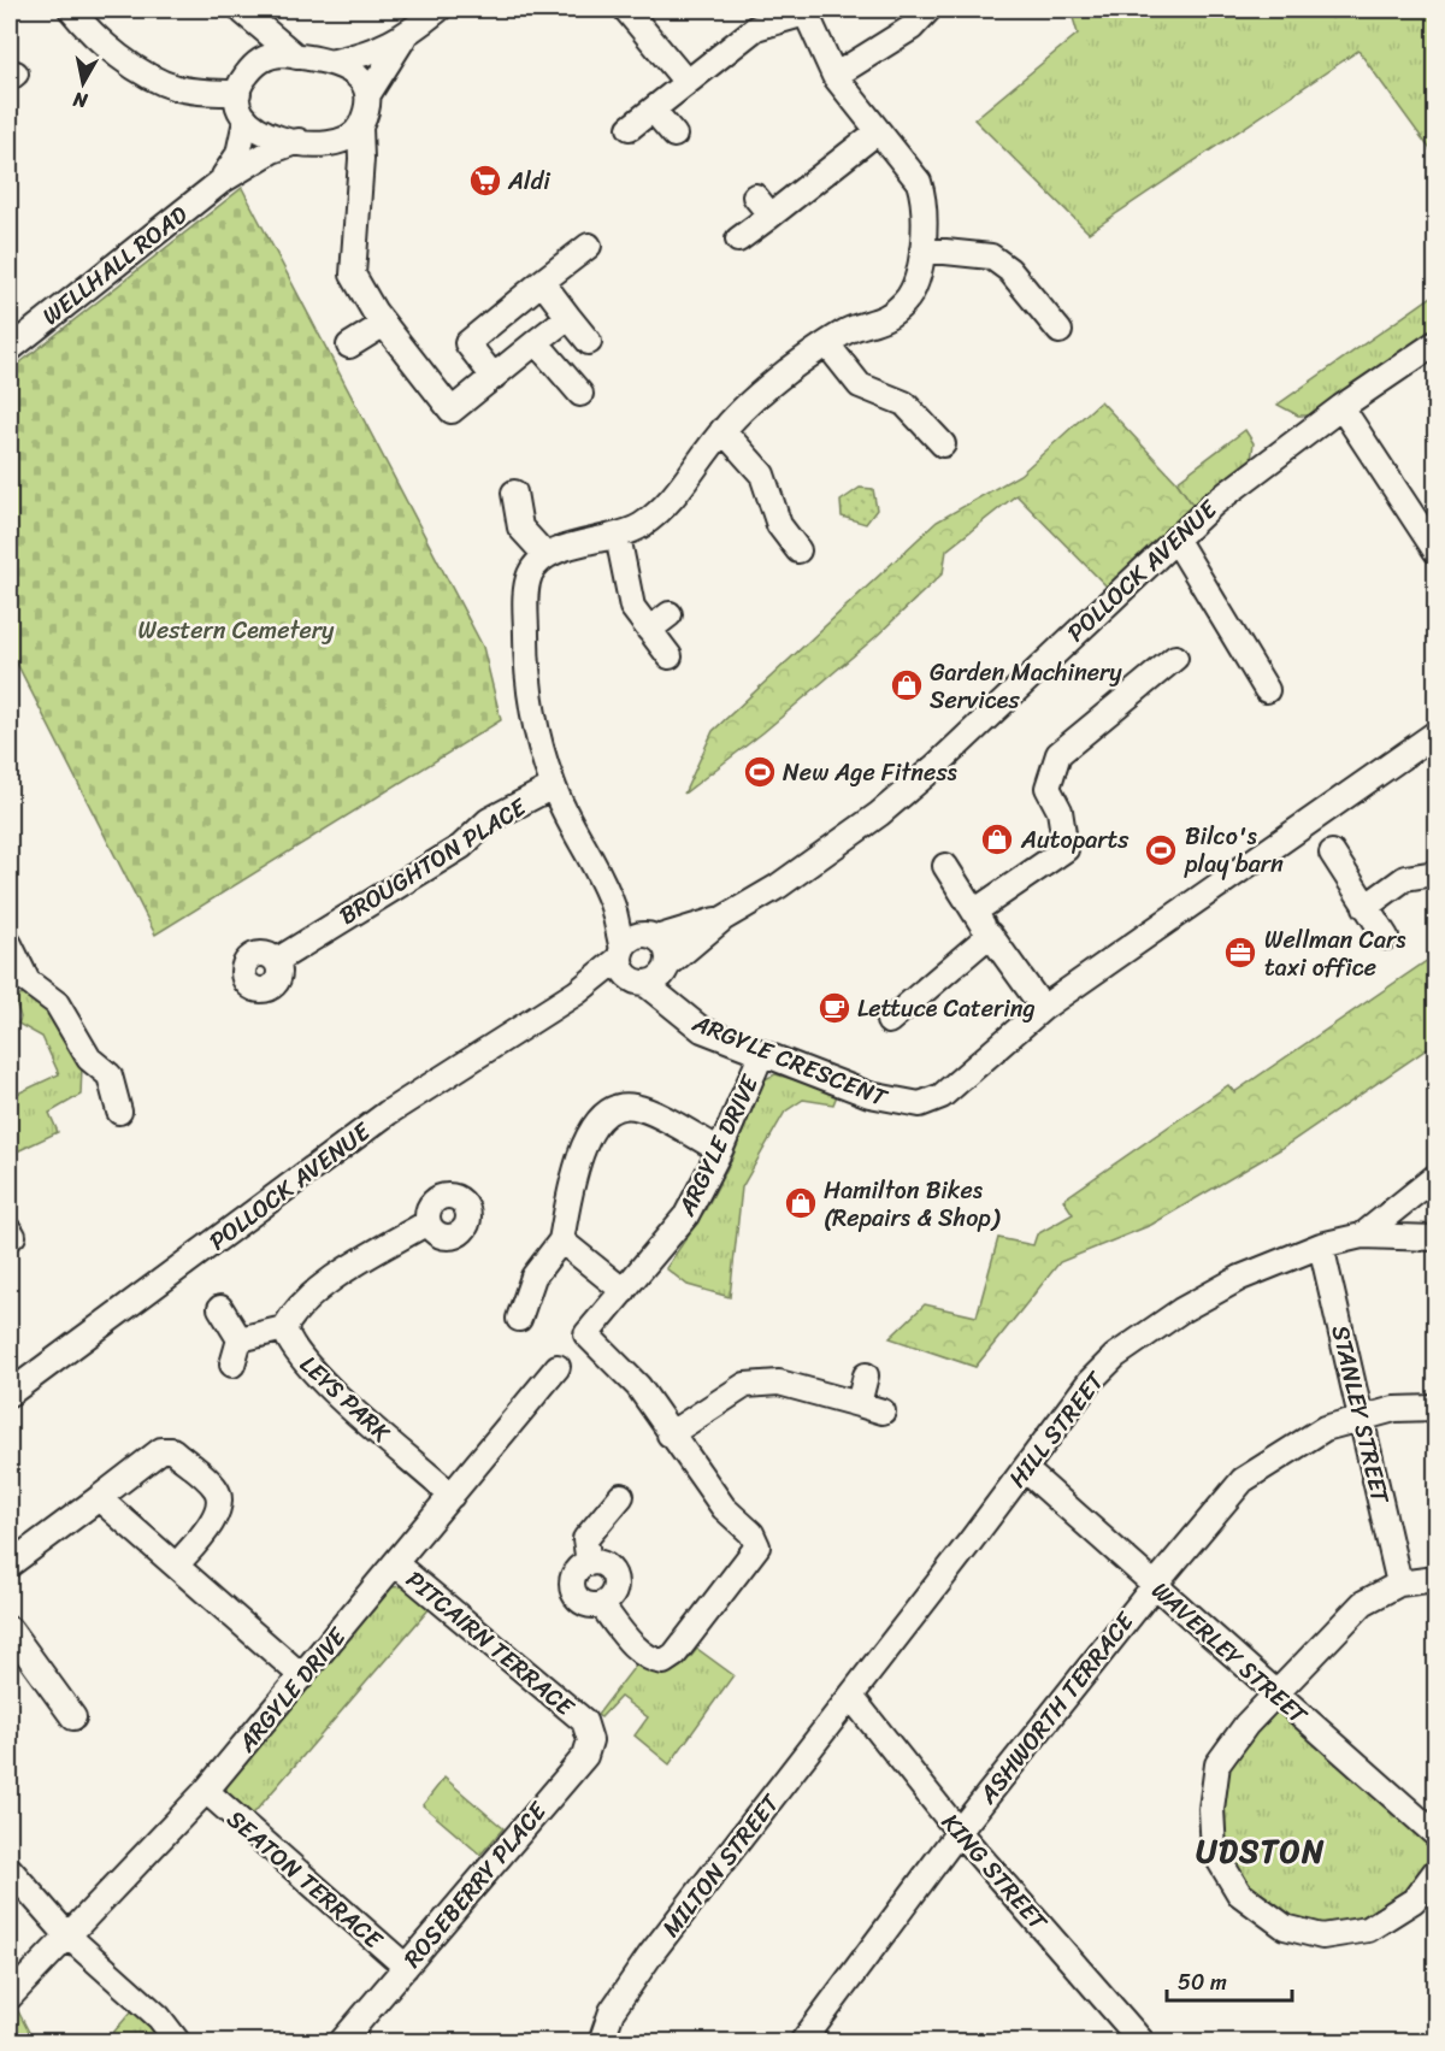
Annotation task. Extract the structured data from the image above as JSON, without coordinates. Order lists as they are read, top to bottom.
{
  "streets": {
    "street": [
      "WELLHALL ROAD",
      "POLLOCK AVENUE",
      "BROUGHTON PLACE",
      "ARGYLE CRESCENT",
      "ARGYLE DRIVE",
      "LEYS PARK",
      "STANLEY STREET",
      "HILL STREET",
      "PITCAIRN TERRACE",
      "WAVERLEY STREET",
      "ASHWORTH TERRACE",
      "MILTON STREET",
      "KING STREET",
      "SEATON TERRACE",
      "ROSEBERRY PLACE"
    ]
  },
  "crossings": [
    ["POLLOCK AVENUE", "ARGYLE CRESCENT"],
    ["ARGYLE CRESCENT", "ARGYLE DRIVE"],
    ["ARGYLE DRIVE", "LEYS PARK"],
    ["ARGYLE DRIVE", "PITCAIRN TERRACE"],
    ["ARGYLE DRIVE", "SEATON TERRACE"],
    ["STANLEY STREET", "HILL STREET"],
    ["STANLEY STREET", "ASHWORTH TERRACE"],
    ["HILL STREET", "WAVERLEY STREET"],
    ["HILL STREET", "MILTON STREET"],
    ["HILL STREET", "KING STREET"],
    ["PITCAIRN TERRACE", "ROSEBERRY PLACE"],
    ["WAVERLEY STREET", "ASHWORTH TERRACE"],
    ["ASHWORTH TERRACE", "KING STREET"],
    ["MILTON STREET", "KING STREET"],
    ["SEATON TERRACE", "ROSEBERRY PLACE"]
  ],
  "districts": ["UDSTON"],
  "parks": ["Western Cemetery"],
  "places": {
    "supermarket": ["Aldi"],
    "shop": ["Garden Machinery Services", "Autoparts", "Hamilton Bikes (Repairs & Shop)"],
    "sports": ["New Age Fitness", "Bilco's play barn"],
    "office": ["Wellman Cars taxi office"],
    "cafe": ["Lettuce Catering"]
  },
  "scale_bar": "50 m",
  "north": "bottom"
}
